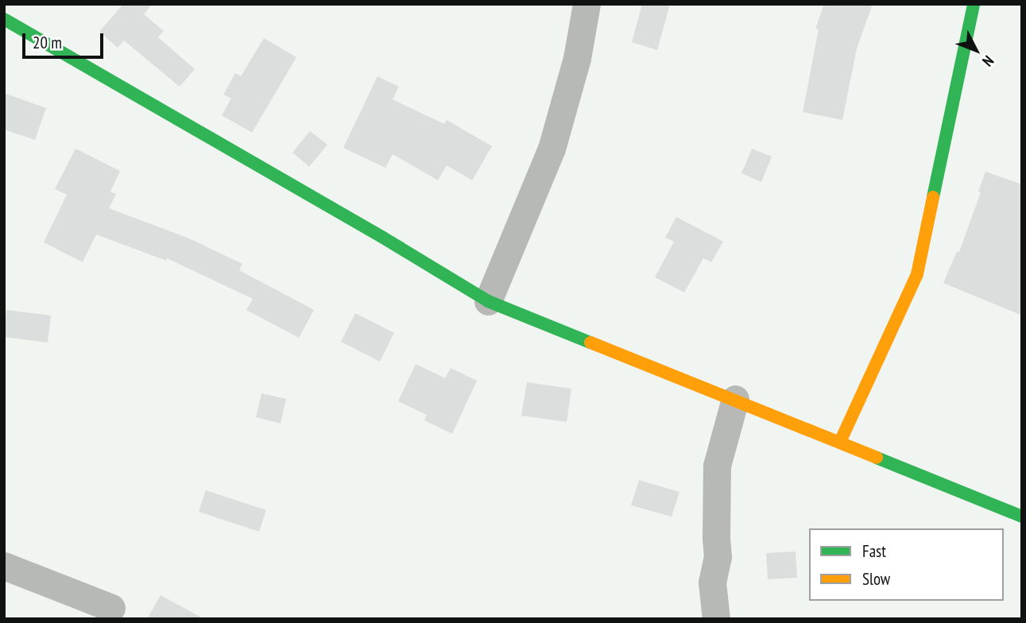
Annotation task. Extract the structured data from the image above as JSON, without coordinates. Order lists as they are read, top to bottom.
{
  "legend": ["Fast", "Slow"],
  "scale_bar": "20 m",
  "north": "bottom right"
}
